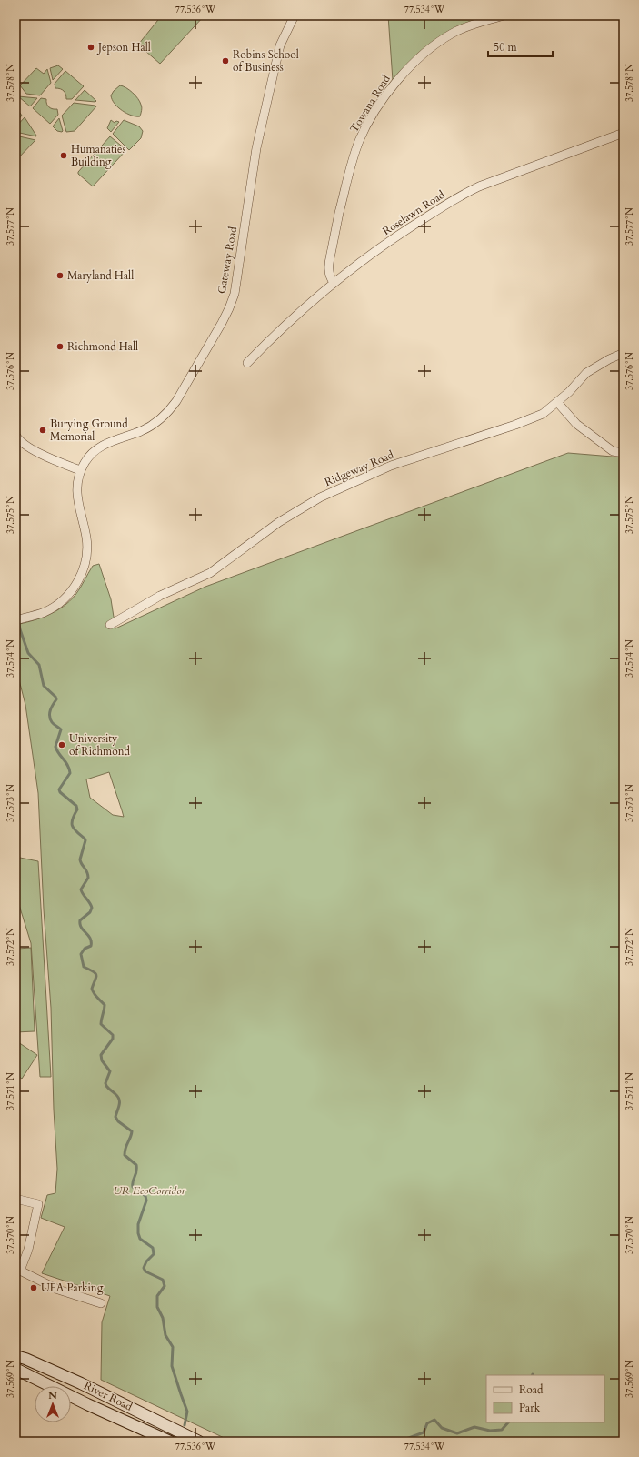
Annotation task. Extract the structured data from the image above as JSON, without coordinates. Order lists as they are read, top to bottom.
{
  "streets": {
    "main road": ["River Road"],
    "street": [
      "Towana Road",
      "Roselawn Road",
      "Gateway Road",
      "Ridgeway Road"
    ]
  },
  "crossings": [
    ["Towana Road", "Roselawn Road"]
  ],
  "parks": ["UR EcoCorridor"],
  "places": [
    "Jepson Hall",
    "Robins School of Business",
    "Humanaties Building",
    "Maryland Hall",
    "Richmond Hall",
    "Burying Ground Memorial",
    "University of Richmond",
    "UFA Parking"
  ],
  "legend": ["Road", "Park"],
  "scale_bar": "50 m",
  "north": "top",
  "coordinates": [
    "77.536°W",
    "77.534°W",
    "37.578°N",
    "37.577°N",
    "37.576°N",
    "37.575°N",
    "37.574°N",
    "37.573°N",
    "37.572°N",
    "37.571°N",
    "37.570°N",
    "37.569°N"
  ]
}
